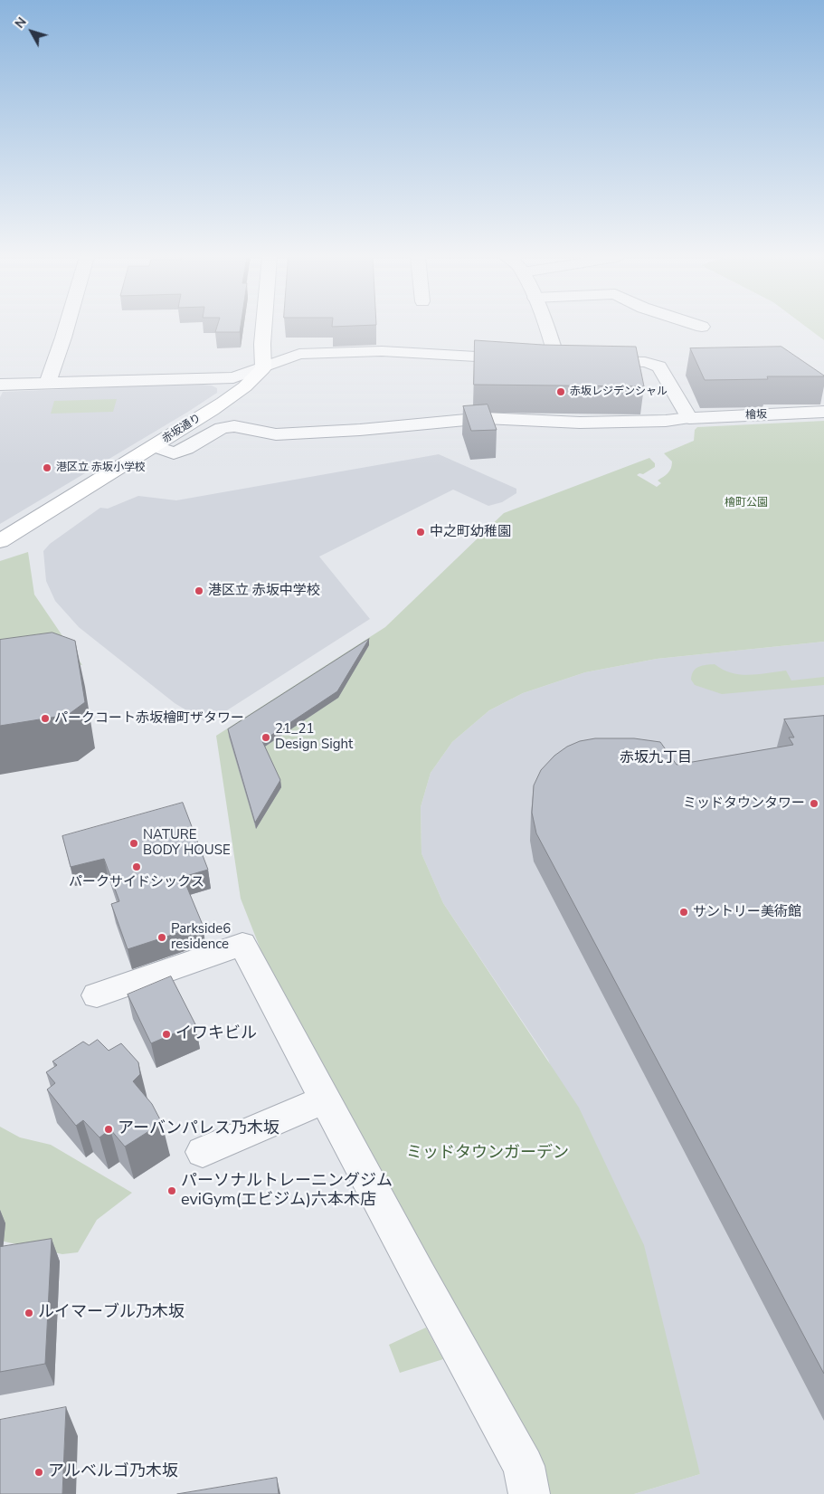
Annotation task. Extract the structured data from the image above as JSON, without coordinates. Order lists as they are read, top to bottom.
{
  "streets": {
    "main road": ["赤坂通り"],
    "street": ["檜坂"]
  },
  "crossings": [
    ["檜坂", "赤坂通り"]
  ],
  "districts": ["赤坂九丁目"],
  "parks": ["檜町公園", "ミッドタウンガーデン"],
  "places": [
    "赤坂レジデンシャル",
    "港区立 赤坂小学校",
    "中之町幼稚園",
    "港区立 赤坂中学校",
    "パークコート赤坂檜町ザタワー",
    "21_21 Design Sight",
    "ミッドタウンタワー",
    "NATURE BODY HOUSE",
    "パークサイドシックス",
    "サントリー美術館",
    "Parkside6 residence",
    "イワキビル",
    "アーバンパレス乃木坂",
    "パーソナルトレーニングジム eviGym(エビジム)六本木店",
    "ルイマーブル乃木坂",
    "アルベルゴ乃木坂"
  ],
  "north": "top left"
}
